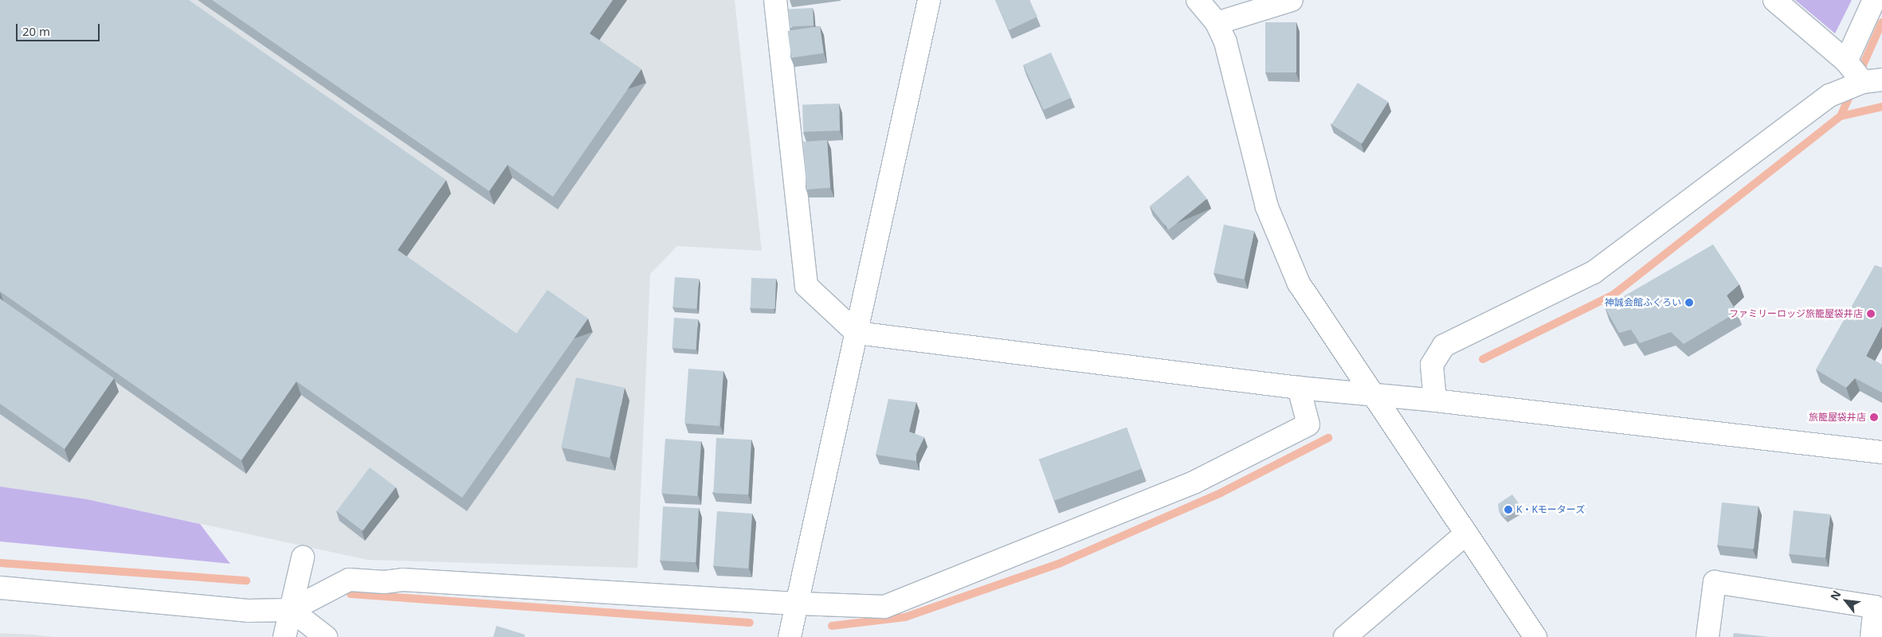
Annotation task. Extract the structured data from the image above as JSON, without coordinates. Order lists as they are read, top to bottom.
{
  "places": [
    "神誠会館ふくろい",
    "ファミリーロッジ旅籠屋袋井店",
    "旅籠屋袋井店",
    "K・Kモーターズ"
  ],
  "scale_bar": "20 m",
  "north": "top left"
}
